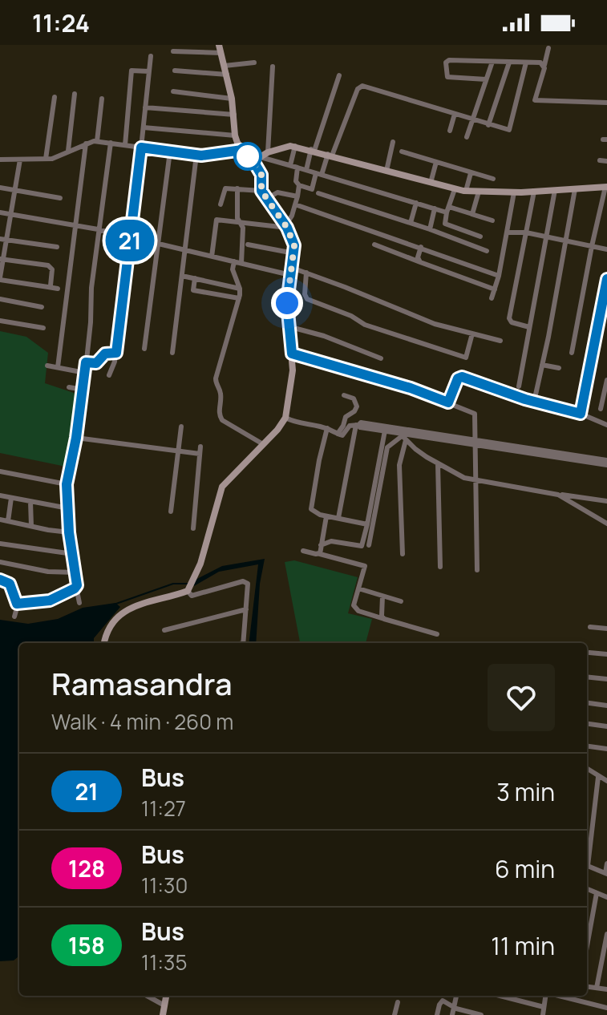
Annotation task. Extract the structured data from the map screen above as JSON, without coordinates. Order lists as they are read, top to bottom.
{
  "lines": ["bus line 21"],
  "page": {
    "status": "11:24",
    "on_map": "21",
    "heading": ["Ramasandra", "Walk · 4 min · 260 m"],
    "list": [
      {
        "mark": "21",
        "name": "Bus",
        "note": "11:27",
        "value": "3 min"
      },
      {
        "mark": "128",
        "name": "Bus",
        "note": "11:30",
        "value": "6 min"
      },
      {
        "mark": "158",
        "name": "Bus",
        "note": "11:35",
        "value": "11 min"
      }
    ]
  }
}
